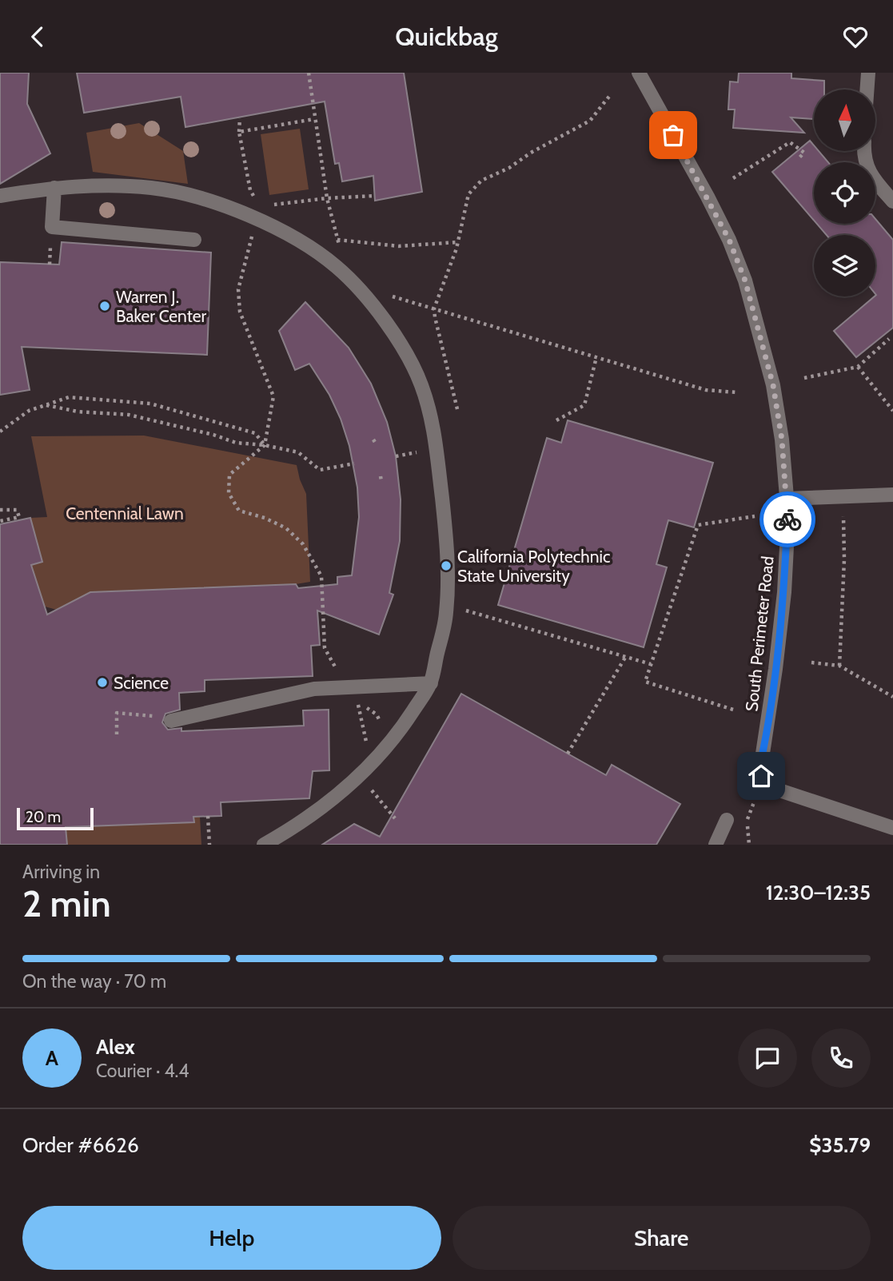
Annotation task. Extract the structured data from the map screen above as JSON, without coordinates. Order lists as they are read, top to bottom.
{
  "streets": {
    "street": ["South Perimeter Road"]
  },
  "parks": ["Centennial Lawn"],
  "places": ["Warren J. Baker Center", "California Polytechnic State University", "Science"],
  "scale_bar": "20 m",
  "north": "top",
  "page": {
    "header": "Quickbag",
    "scale": "20 m",
    "heading": ["2 min", "Arriving in", "12:30–12:35"],
    "panel": [
      "Alex",
      "Courier · 4.4",
      "Order #6626",
      "$35.79"
    ],
    "bar": "On the way · 70 m",
    "round": "A",
    "buttons": ["Help", "Share"]
  }
}
